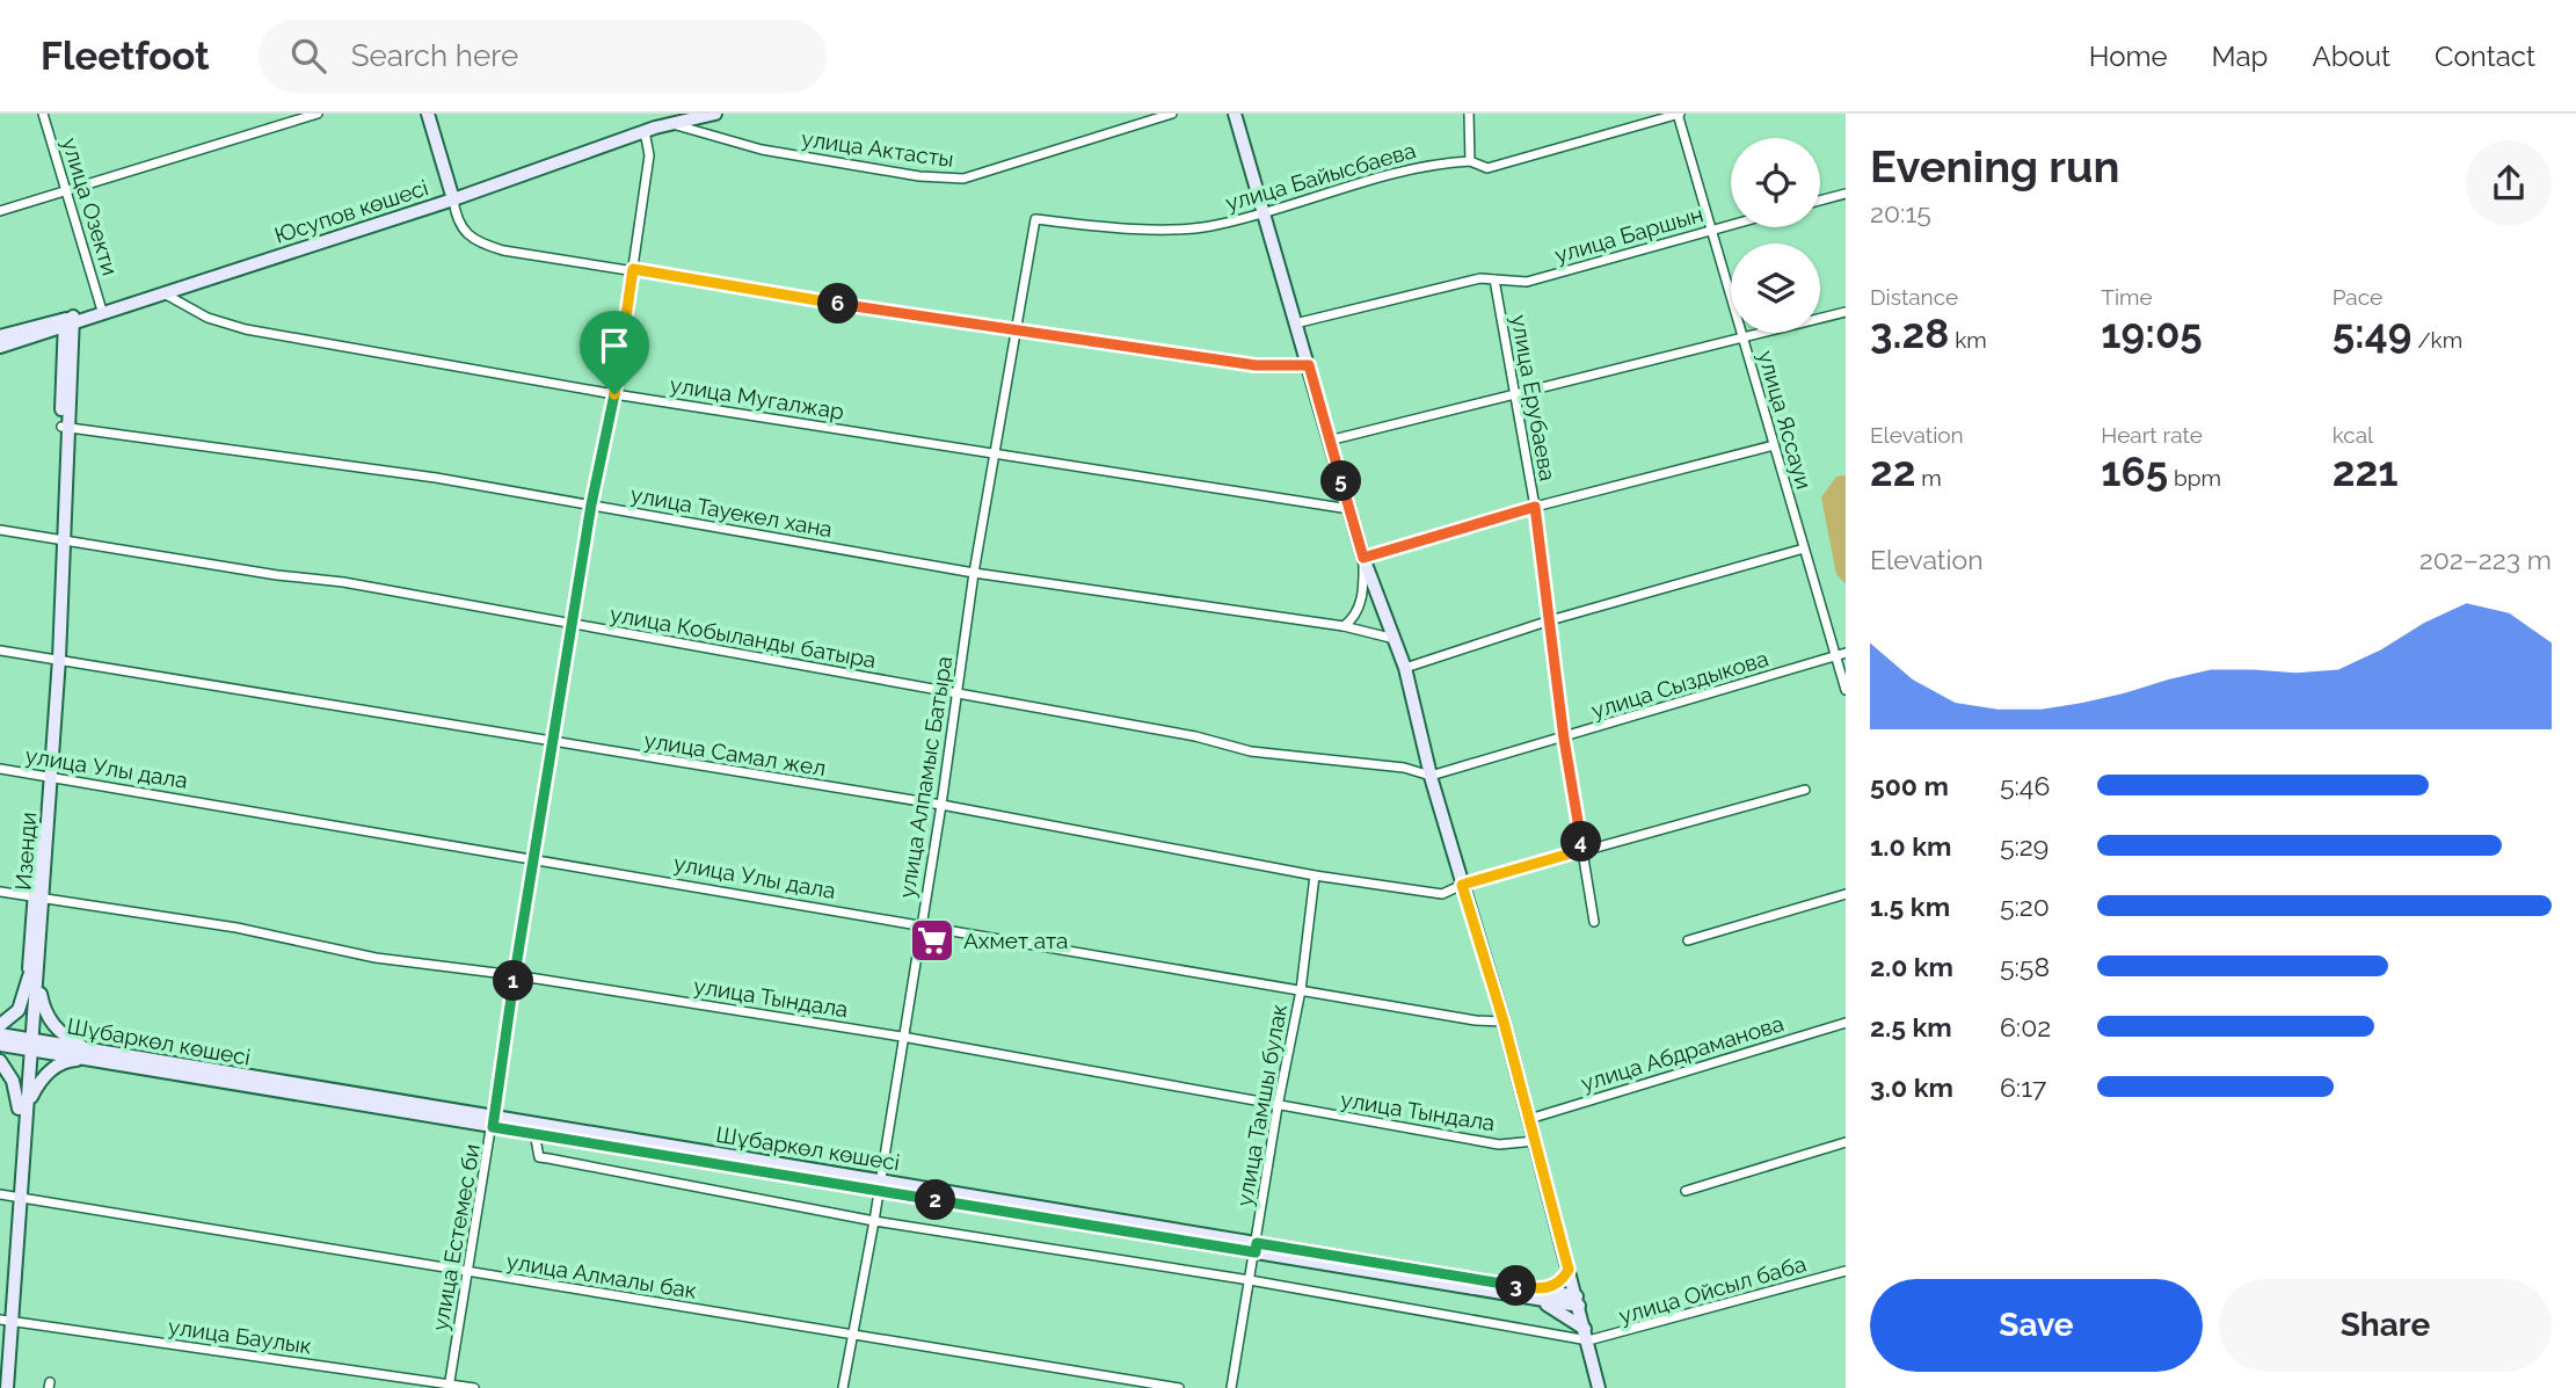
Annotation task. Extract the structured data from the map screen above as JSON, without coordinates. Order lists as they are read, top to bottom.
{
  "streets": {
    "street": [
      "улица Актасты",
      "улица Байысбаева",
      "улица Озекти",
      "Юсупов көшесі",
      "улица Баршын",
      "улица Мугалжар",
      "улица Ерубаева",
      "улица Яссауи",
      "улица Тауекел хана",
      "улица Кобыланды батыра",
      "улица Сыздыкова",
      "улица Самал жел",
      "улица Улы дала",
      "улица Алпамыс Батыра",
      "Изенди",
      "улица Тындала",
      "Шұбаркөл көшесі",
      "улица Абдраманова",
      "улица Тамшы булак",
      "улица Естемес би",
      "улица Алмалы бак",
      "улица Ойсыл баба",
      "улица Баулык"
    ]
  },
  "crossings": [
    ["улица Актасты", "Юсупов көшесі"],
    ["улица Байысбаева", "улица Алпамыс Батыра"],
    ["улица Озекти", "Юсупов көшесі"],
    ["Юсупов көшесі", "улица Мугалжар"],
    ["Юсупов көшесі", "Изенди"],
    ["Юсупов көшесі", "улица Естемес би"],
    ["улица Баршын", "улица Ерубаева"],
    ["улица Баршын", "улица Яссауи"],
    ["улица Мугалжар", "улица Алпамыс Батыра"],
    ["улица Мугалжар", "улица Естемес би"],
    ["улица Ерубаева", "улица Сыздыкова"],
    ["улица Ерубаева", "улица Самал жел"],
    ["улица Яссауи", "улица Сыздыкова"],
    ["улица Тауекел хана", "улица Алпамыс Батыра"],
    ["улица Тауекел хана", "Изенди"],
    ["улица Тауекел хана", "улица Естемес би"],
    ["улица Кобыланды батыра", "улица Сыздыкова"],
    ["улица Кобыланды батыра", "улица Алпамыс Батыра"],
    ["улица Кобыланды батыра", "Изенди"],
    ["улица Кобыланды батыра", "улица Естемес би"],
    ["улица Самал жел", "улица Алпамыс Батыра"],
    ["улица Самал жел", "Изенди"],
    ["улица Самал жел", "улица Тамшы булак"],
    ["улица Самал жел", "улица Естемес би"],
    ["улица Улы дала", "улица Алпамыс Батыра"],
    ["улица Улы дала", "Изенди"],
    ["улица Улы дала", "улица Тамшы булак"],
    ["улица Улы дала", "улица Естемес би"],
    ["улица Алпамыс Батыра", "улица Тындала"],
    ["улица Алпамыс Батыра", "Шұбаркөл көшесі"],
    ["улица Алпамыс Батыра", "улица Алмалы бак"],
    ["Изенди", "улица Тындала"],
    ["Изенди", "Шұбаркөл көшесі"],
    ["Изенди", "улица Алмалы бак"],
    ["Изенди", "улица Баулык"],
    ["улица Тындала", "улица Тамшы булак"],
    ["улица Тындала", "улица Естемес би"],
    ["Шұбаркөл көшесі", "улица Тамшы булак"],
    ["Шұбаркөл көшесі", "улица Естемес би"],
    ["улица Естемес би", "улица Алмалы бак"],
    ["улица Естемес би", "улица Баулык"]
  ],
  "places": {
    "supermarket": ["Ахмет ата"]
  },
  "page": {
    "header": "Fleetfoot",
    "search": "Search here",
    "nav": [
      "Home",
      "Map",
      "About",
      "Contact"
    ],
    "heading": ["Evening run", "20:15"],
    "stats": [
      ["Distance", "3.28 km"],
      ["Time", "19:05"],
      ["Pace", "5:49 /km"],
      ["Elevation", "22 m"],
      ["Heart rate", "165 bpm"],
      ["kcal", "221"]
    ],
    "pins": [
      "6",
      "5",
      "4",
      "1",
      "2",
      "3"
    ],
    "chart": ["Elevation", "202–223 m"],
    "list": [
      {
        "name": "500 m",
        "note": "5:46"
      },
      {
        "name": "1.0 km",
        "note": "5:29"
      },
      {
        "name": "1.5 km",
        "note": "5:20"
      },
      {
        "name": "2.0 km",
        "note": "5:58"
      },
      {
        "name": "2.5 km",
        "note": "6:02"
      },
      {
        "name": "3.0 km",
        "note": "6:17"
      }
    ],
    "buttons": ["Save", "Share"]
  }
}
